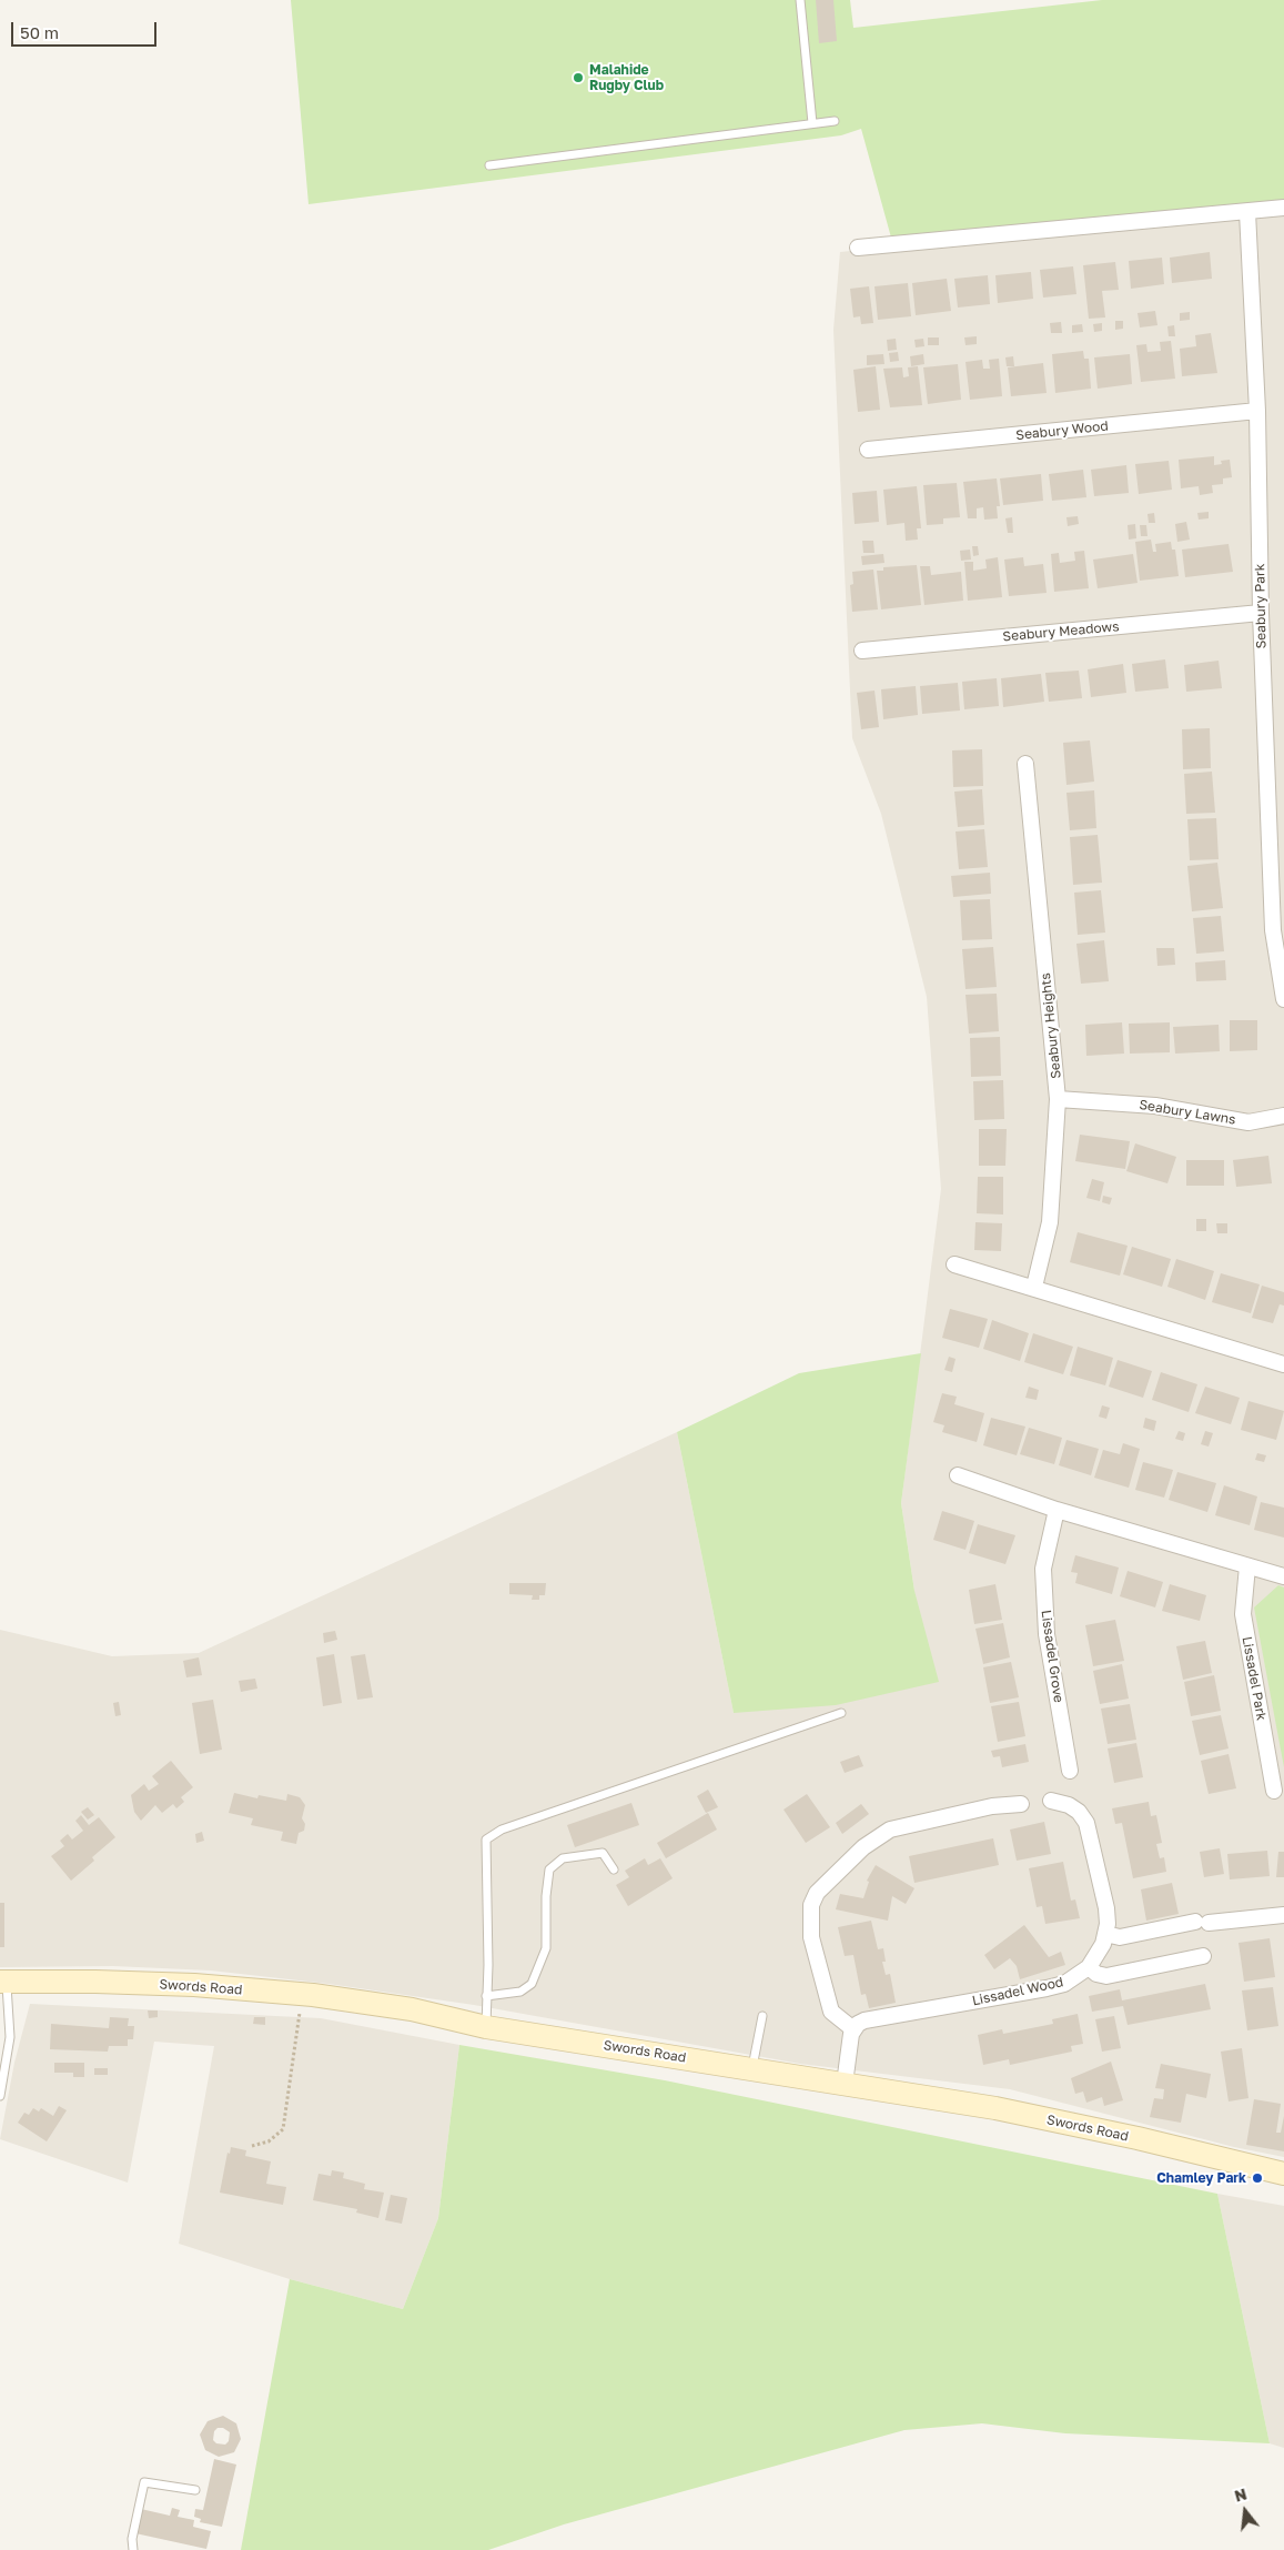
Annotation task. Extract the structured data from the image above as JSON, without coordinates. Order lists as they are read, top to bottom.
{
  "streets": {
    "main road": ["Swords Road"],
    "street": [
      "Seabury Wood",
      "Seabury Park",
      "Seabury Meadows",
      "Seabury Heights",
      "Seabury Lawns",
      "Lissadel Grove",
      "Lissadel Park",
      "Lissadel Wood"
    ]
  },
  "crossings": [
    ["Seabury Wood", "Seabury Park"],
    ["Seabury Park", "Seabury Meadows"],
    ["Seabury Heights", "Seabury Lawns"]
  ],
  "places": ["Malahide Rugby Club", "Chamley Park"],
  "scale_bar": "50 m",
  "north": "top"
}
